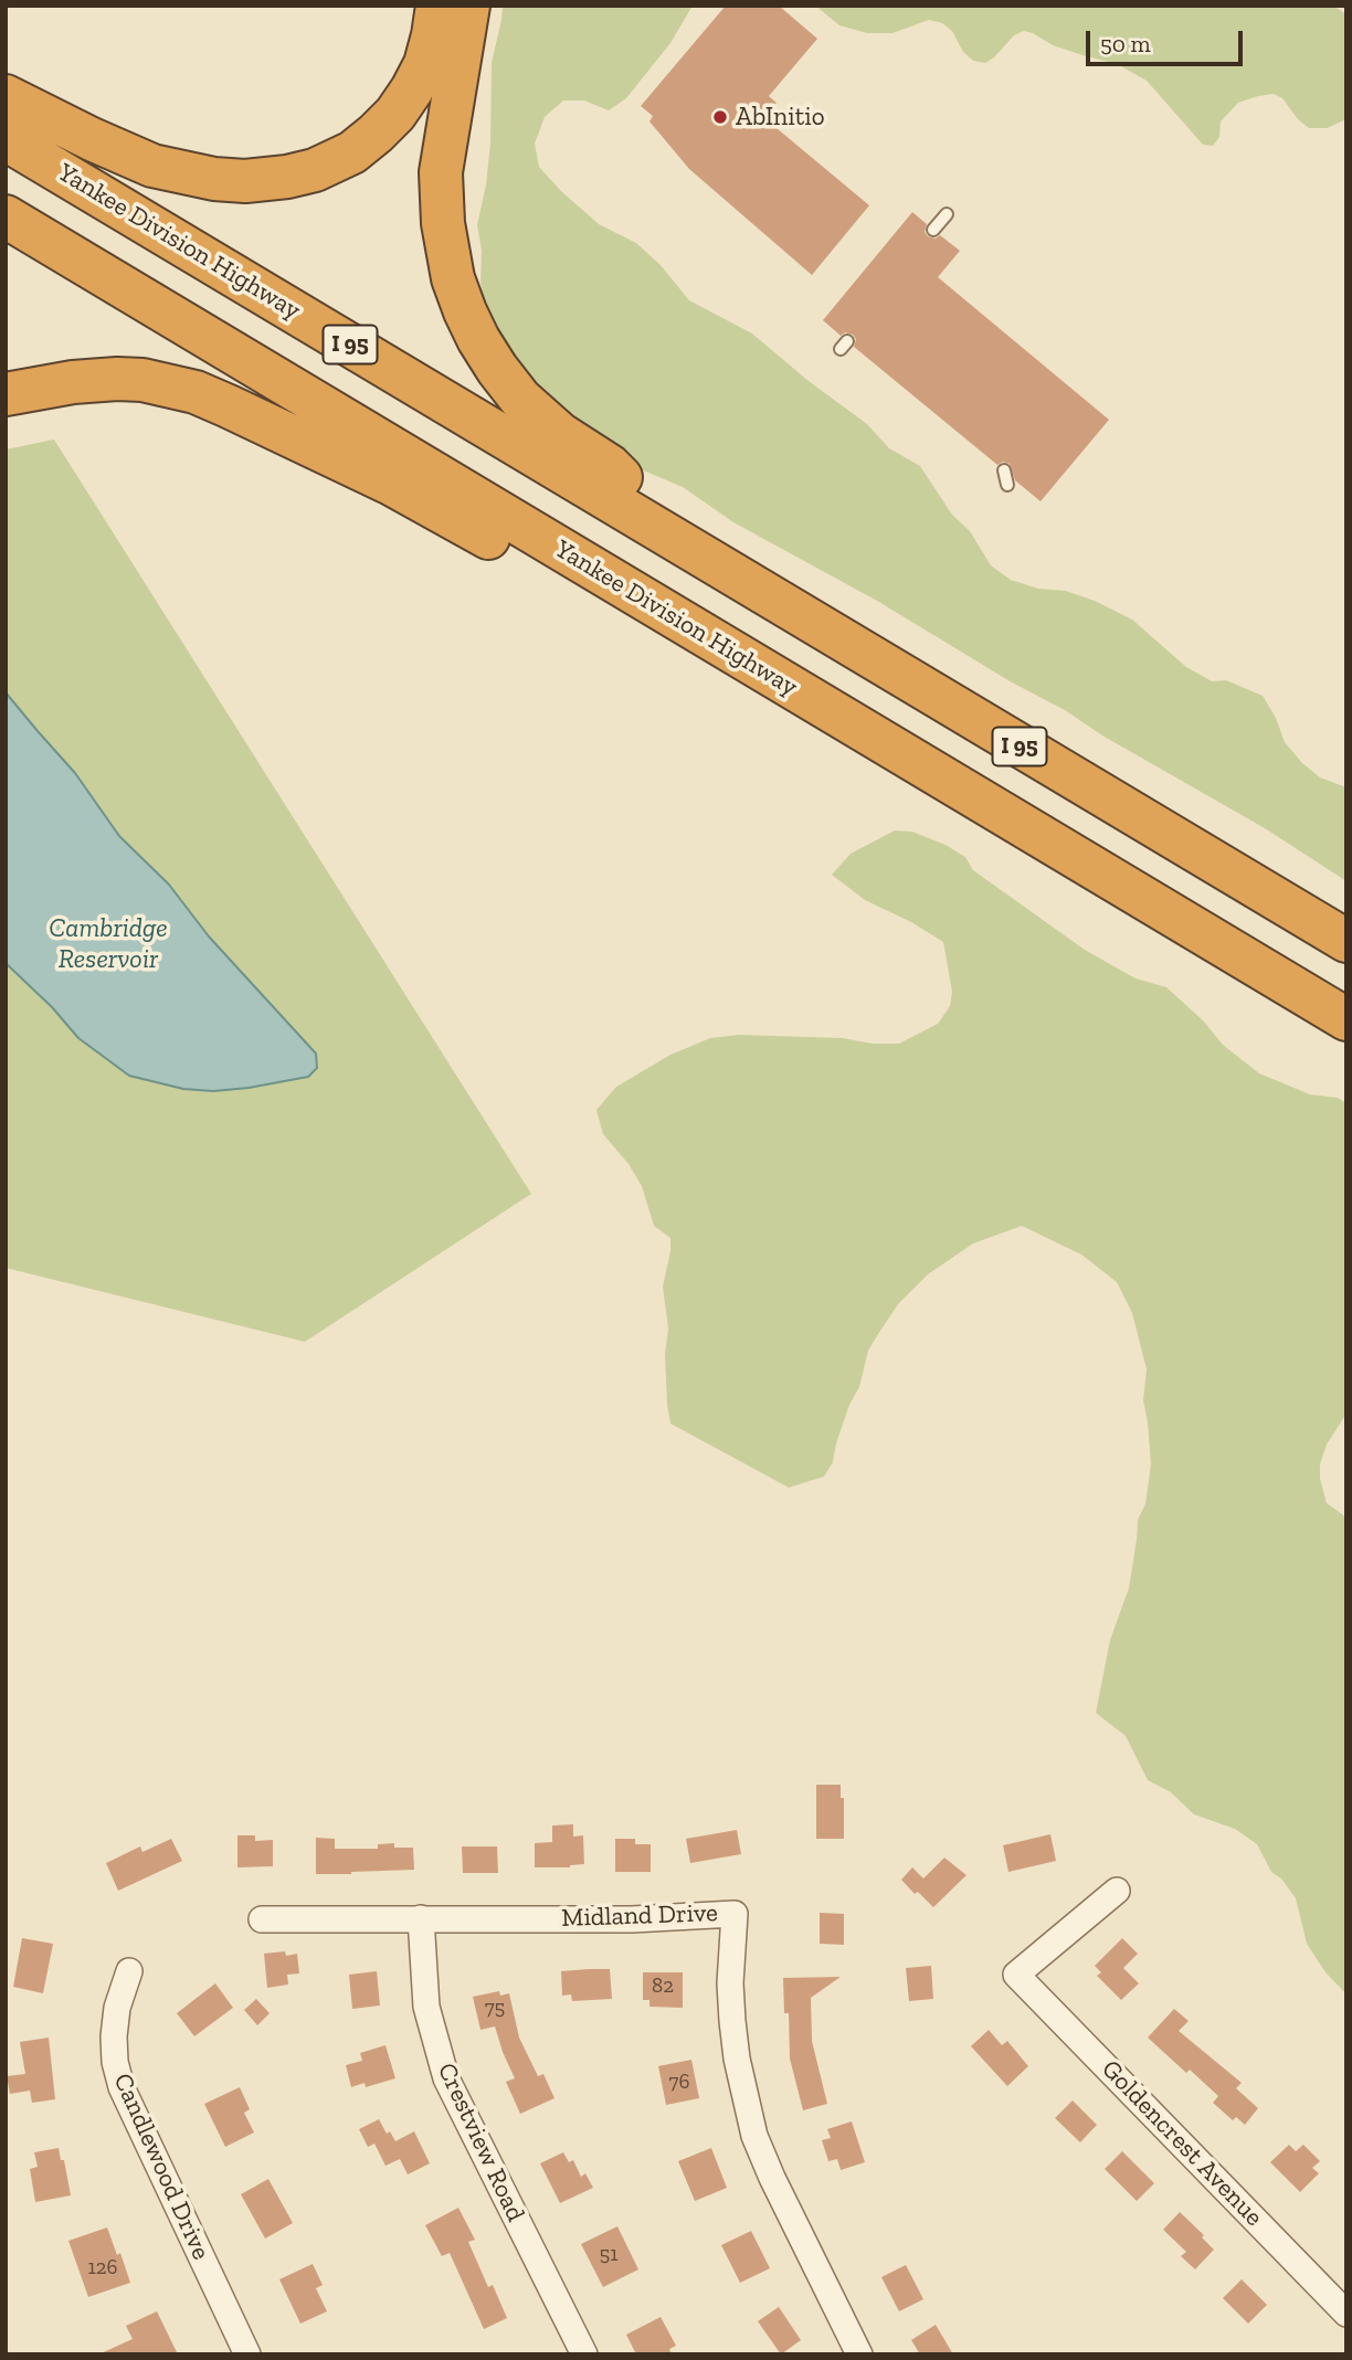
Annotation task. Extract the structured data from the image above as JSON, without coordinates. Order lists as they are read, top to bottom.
{
  "streets": {
    "highway": ["Yankee Division Highway", "I 95"],
    "street": [
      "Midland Drive",
      "Crestview Road",
      "Goldencrest Avenue",
      "Candlewood Drive"
    ]
  },
  "crossings": [
    ["Midland Drive", "Crestview Road"]
  ],
  "water": ["Cambridge Reservoir"],
  "places": ["AbInitio"],
  "house_numbers": [
    "82",
    "75",
    "76",
    "51",
    "126"
  ],
  "scale_bar": "50 m"
}
